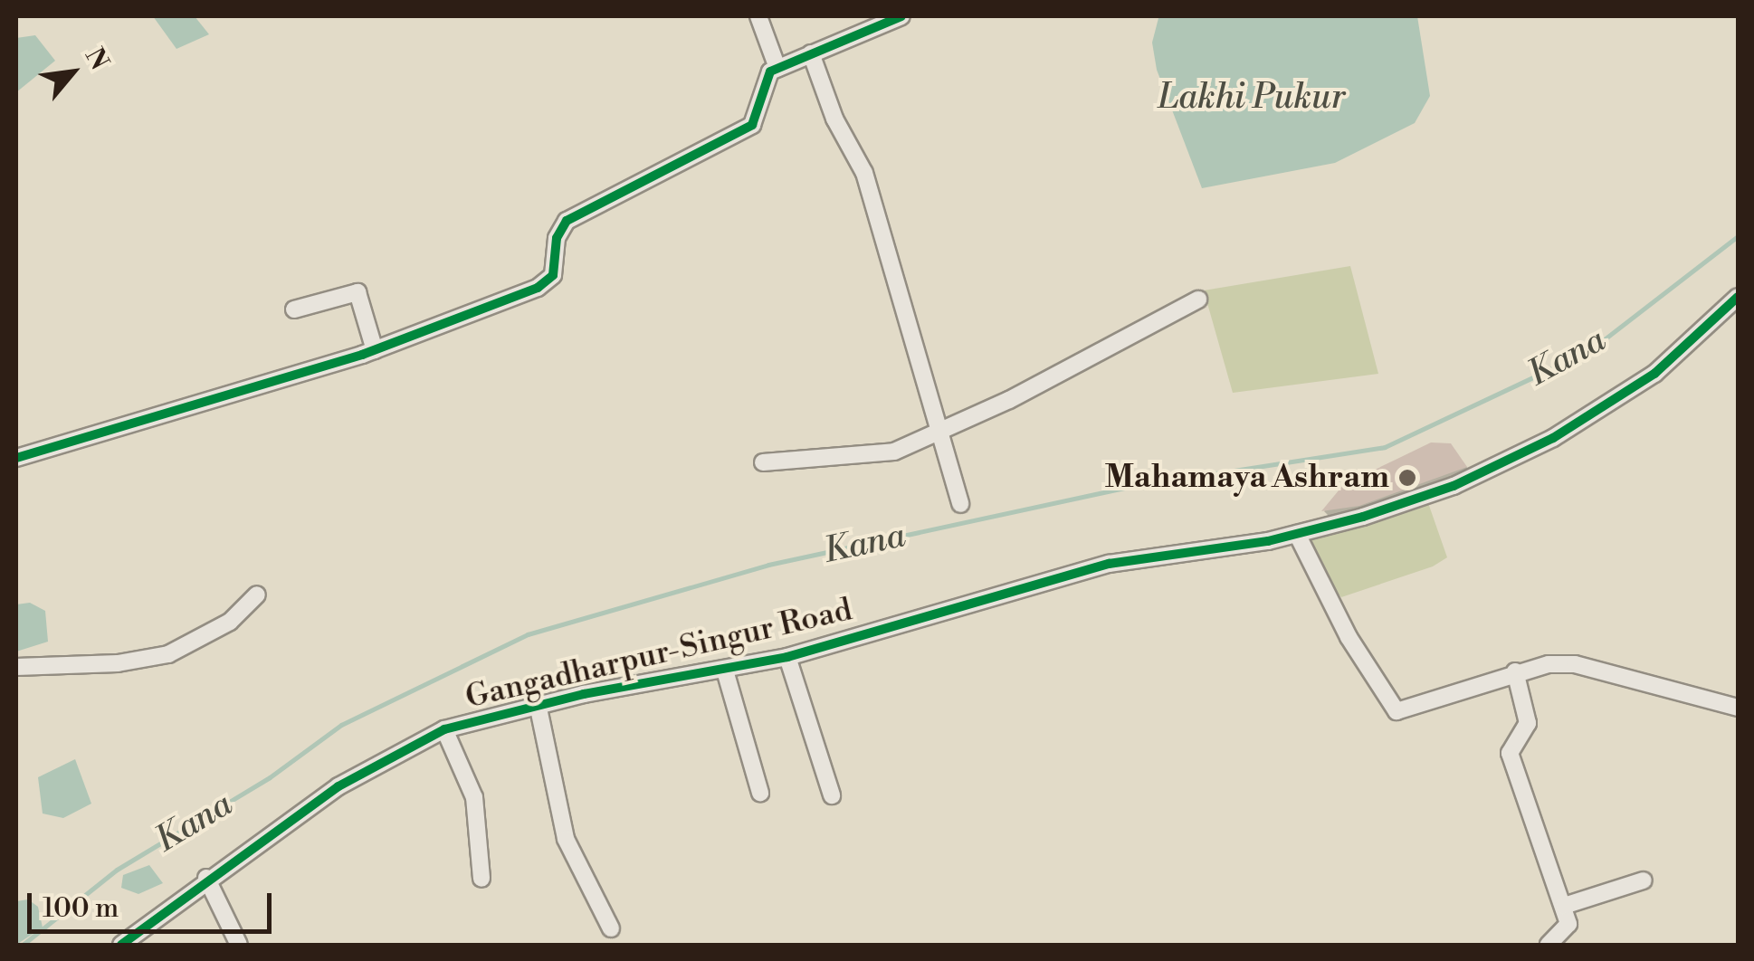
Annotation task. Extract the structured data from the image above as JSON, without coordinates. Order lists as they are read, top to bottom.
{
  "streets": {
    "street": ["Gangadharpur-Singur Road"]
  },
  "water": ["Lakhi Pukur", "Kana"],
  "places": ["Mahamaya Ashram"],
  "scale_bar": "100 m",
  "north": "top right"
}
